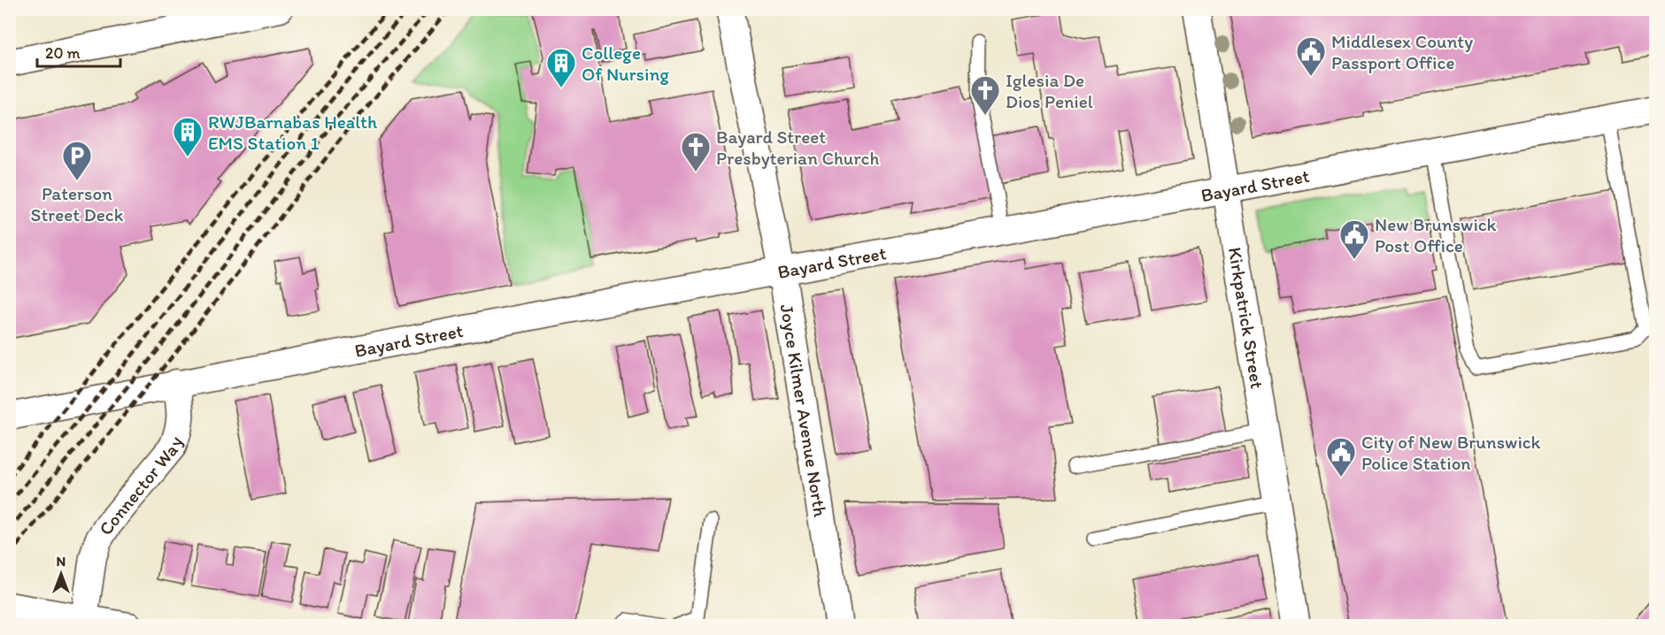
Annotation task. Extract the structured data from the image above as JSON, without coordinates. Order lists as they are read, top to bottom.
{
  "streets": {
    "street": [
      "Bayard Street",
      "Kirkpatrick Street",
      "Joyce Kilmer Avenue North",
      "Connector Way"
    ]
  },
  "crossings": [
    ["Bayard Street", "Kirkpatrick Street"],
    ["Bayard Street", "Joyce Kilmer Avenue North"],
    ["Bayard Street", "Connector Way"]
  ],
  "places": {
    "public building": ["Middlesex County Passport Office", "New Brunswick Post Office", "City of New Brunswick Police Station"],
    "building": ["College Of Nursing", "RWJBarnabas Health EMS Station 1"],
    "church": ["Iglesia De Dios Peniel", "Bayard Street Presbyterian Church"],
    "parking": ["Paterson Street Deck"]
  },
  "scale_bar": "20 m",
  "north": "top"
}
